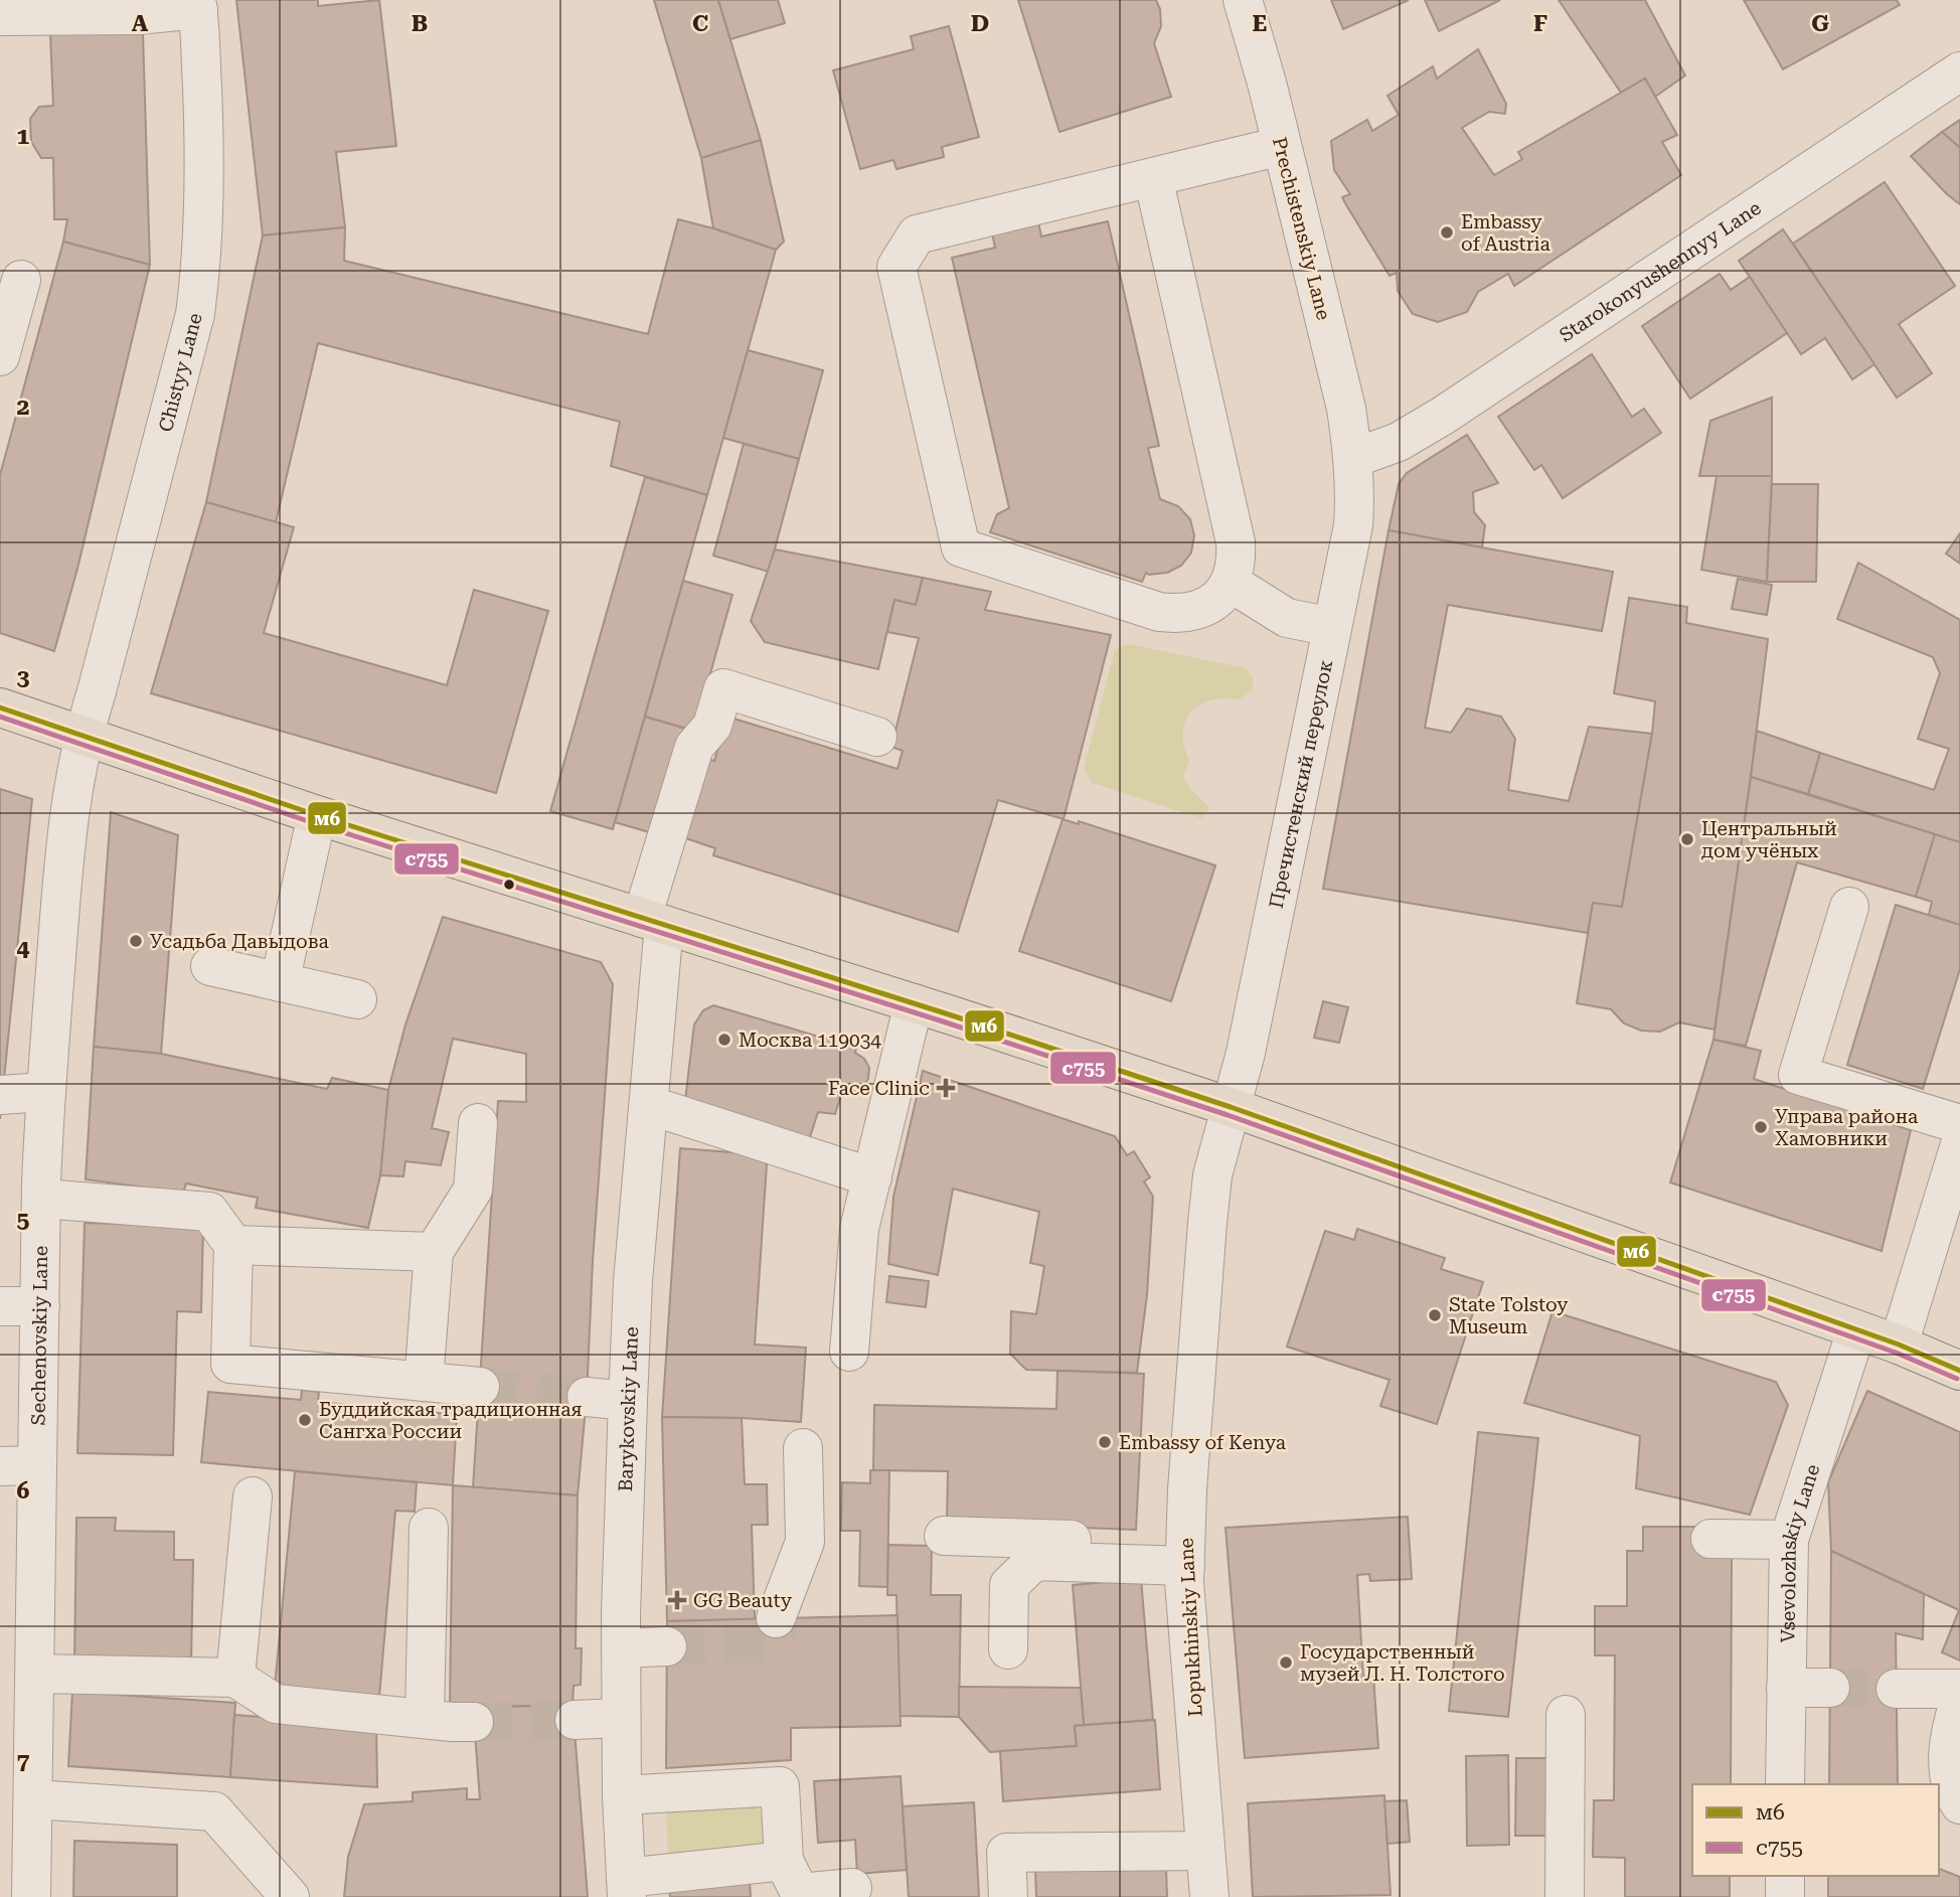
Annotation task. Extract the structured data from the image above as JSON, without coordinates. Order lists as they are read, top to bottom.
{
  "streets": {
    "street": [
      "Prechistenskiy Lane",
      "Starokonyushennyy Lane",
      "Chistyy Lane",
      "Пречистенский переулок",
      "Sechenovskiy Lane",
      "Barykovskiy Lane",
      "Vsevolozhskiy Lane",
      "Lopukhinskiy Lane"
    ]
  },
  "crossings": [
    ["Prechistenskiy Lane", "Starokonyushennyy Lane"],
    ["Prechistenskiy Lane", "Пречистенский переулок"],
    ["Starokonyushennyy Lane", "Пречистенский переулок"],
    ["Chistyy Lane", "Sechenovskiy Lane"],
    ["Пречистенский переулок", "Lopukhinskiy Lane"]
  ],
  "places": {
    "other": [
      "Embassy of Austria",
      "Центральный дом учёных",
      "Усадьба Давыдова",
      "Москва 119034",
      "Управа района Хамовники",
      "State Tolstoy Museum",
      "Буддийская традиционная Сангха России",
      "Embassy of Kenya",
      "Государственный музей Л. Н. Толстого"
    ],
    "health": ["Face Clinic", "GG Beauty"]
  },
  "lines": ["transit line м6", "transit line с755"],
  "legend": ["м6", "с755"],
  "grid": {
    "columns": [
      "A",
      "B",
      "C",
      "D",
      "E",
      "F",
      "G"
    ],
    "rows": [
      "1",
      "2",
      "3",
      "4",
      "5",
      "6",
      "7"
    ]
  }
}
